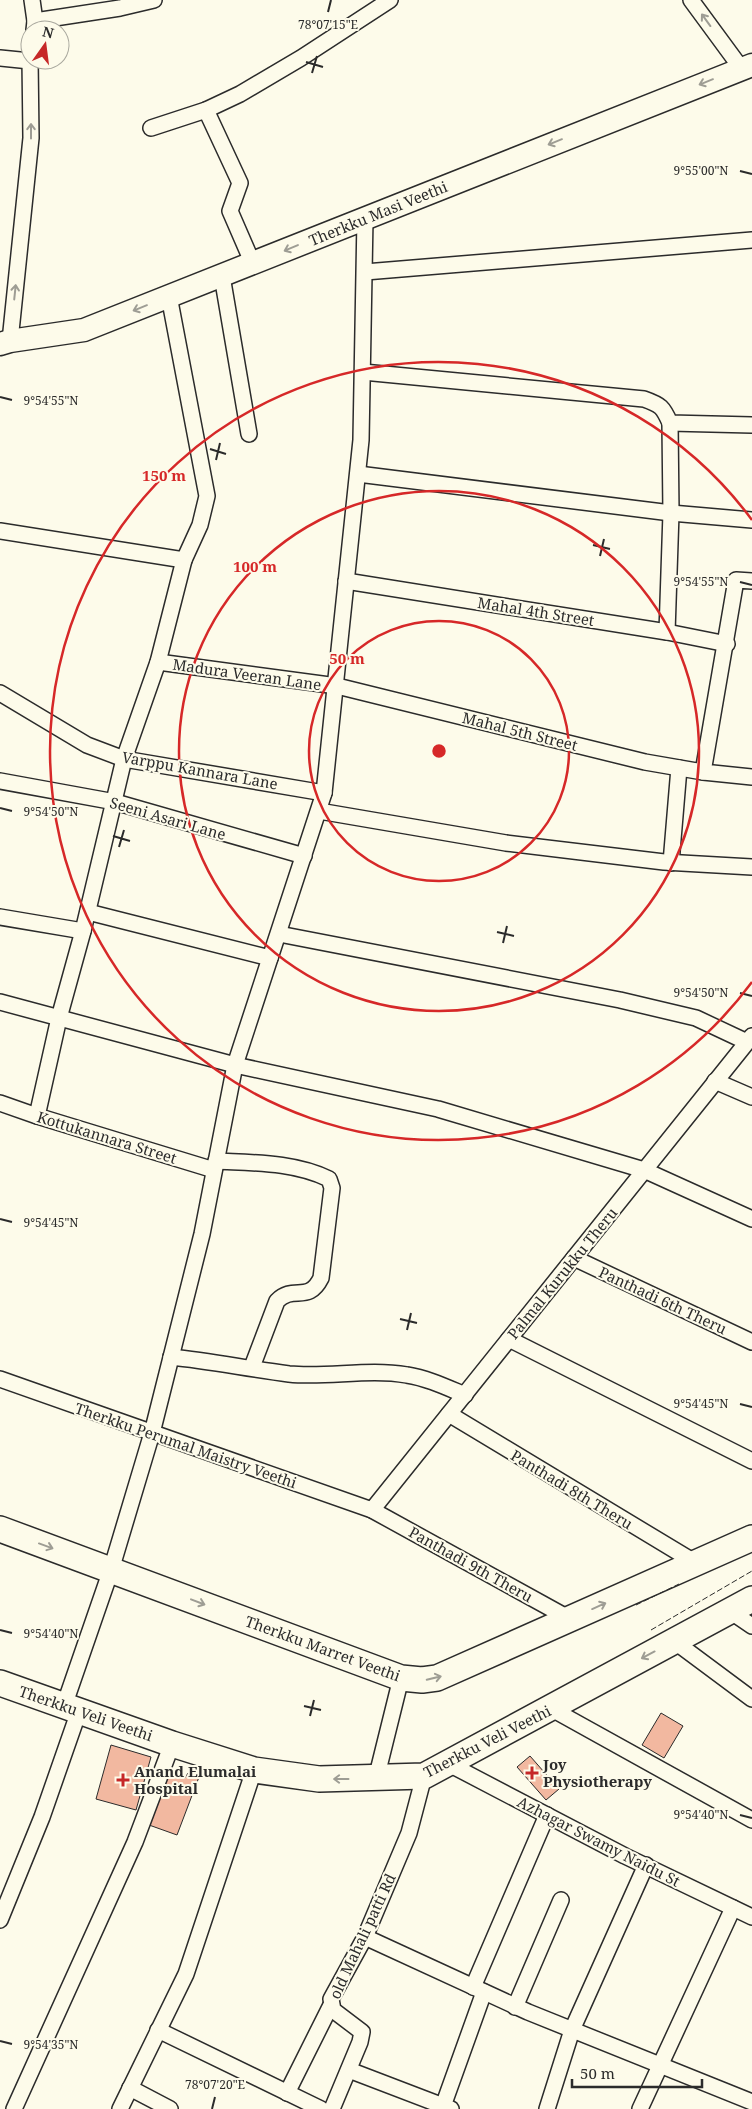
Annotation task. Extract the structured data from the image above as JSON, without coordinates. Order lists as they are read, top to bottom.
{
  "streets": {
    "main road": ["Therkku Masi Veethi", "Therkku Marret Veethi", "Therkku Veli Veethi"],
    "street": [
      "Mahal 4th Street",
      "Madura Veeran Lane",
      "Mahal 5th Street",
      "Varppu Kannara Lane",
      "Seeni Asari Lane",
      "Kottukannara Street",
      "Palmal Kurukku Theru",
      "Panthadi 6th Theru",
      "Therkku Perumal Maistry Veethi",
      "Panthadi 8th Theru",
      "Panthadi 9th Theru",
      "Azhagar Swamy Naidu St",
      "old Mahali patti Rd"
    ]
  },
  "crossings": [
    ["Madura Veeran Lane", "Mahal 5th Street"],
    ["Palmal Kurukku Theru", "Panthadi 6th Theru"],
    ["Palmal Kurukku Theru", "Therkku Perumal Maistry Veethi"],
    ["Palmal Kurukku Theru", "Panthadi 8th Theru"],
    ["Palmal Kurukku Theru", "Panthadi 9th Theru"],
    ["Therkku Perumal Maistry Veethi", "Panthadi 9th Theru"],
    ["Panthadi 8th Theru", "Therkku Marret Veethi"],
    ["Panthadi 9th Theru", "Therkku Marret Veethi"],
    ["Therkku Veli Veethi", "Azhagar Swamy Naidu St"],
    ["Therkku Veli Veethi", "old Mahali patti Rd"]
  ],
  "one_way": ["Therkku Masi Veethi", "Therkku Marret Veethi"],
  "places": {
    "health": ["Joy Physiotherapy", "Anand Elumalai Hospital"]
  },
  "scale_bar": "50 m",
  "north": "top",
  "coordinates": [
    "78°07'15\"E",
    "9°55'00\"N",
    "9°54'55\"N",
    "9°54'50\"N",
    "9°54'45\"N",
    "9°54'40\"N",
    "9°54'35\"N",
    "78°07'20\"E"
  ],
  "rings": ["150 m", "100 m", "50 m"]
}
